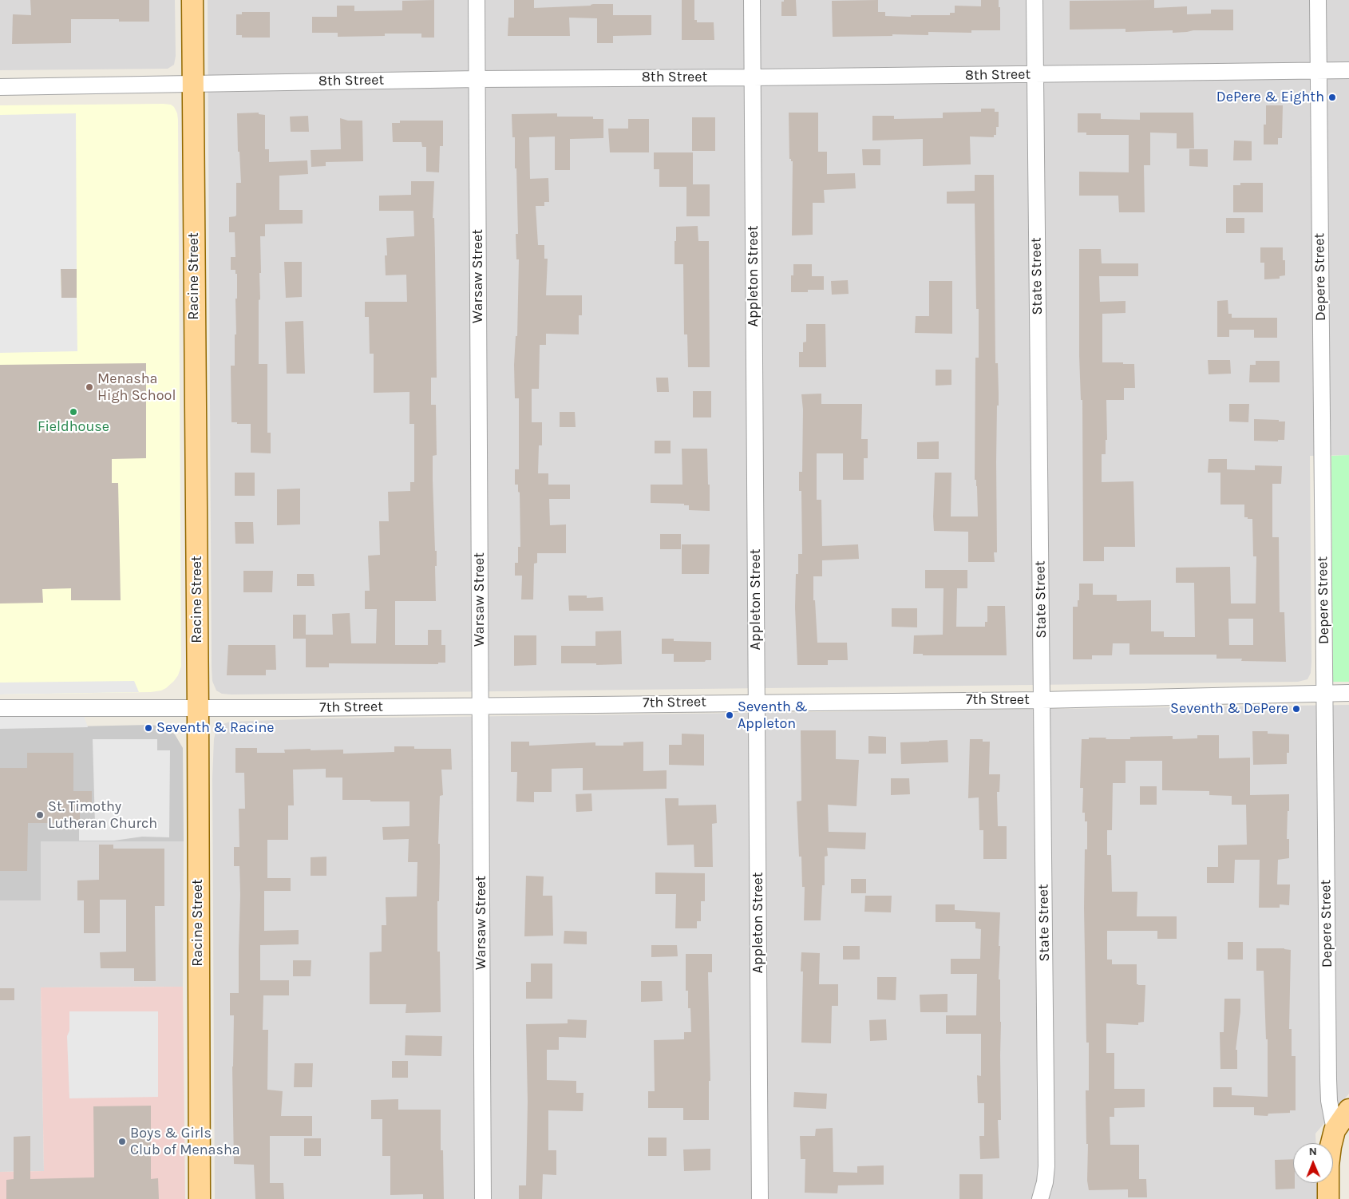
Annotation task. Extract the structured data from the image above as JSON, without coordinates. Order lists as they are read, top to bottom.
{
  "streets": {
    "main road": ["Racine Street", "Depere Street"],
    "street": [
      "8th Street",
      "Warsaw Street",
      "Appleton Street",
      "State Street",
      "7th Street"
    ]
  },
  "crossings": [
    ["8th Street", "Racine Street"],
    ["8th Street", "Warsaw Street"],
    ["8th Street", "Appleton Street"],
    ["8th Street", "State Street"],
    ["8th Street", "Depere Street"],
    ["Racine Street", "7th Street"],
    ["Warsaw Street", "7th Street"],
    ["Appleton Street", "7th Street"],
    ["State Street", "7th Street"],
    ["Depere Street", "7th Street"]
  ],
  "places": [
    "DePere & Eighth",
    "Menasha High School",
    "Fieldhouse",
    "Seventh & DePere",
    "Seventh & Appleton",
    "Seventh & Racine",
    "St. Timothy Lutheran Church",
    "Boys & Girls Club of Menasha"
  ],
  "north": "top"
}
